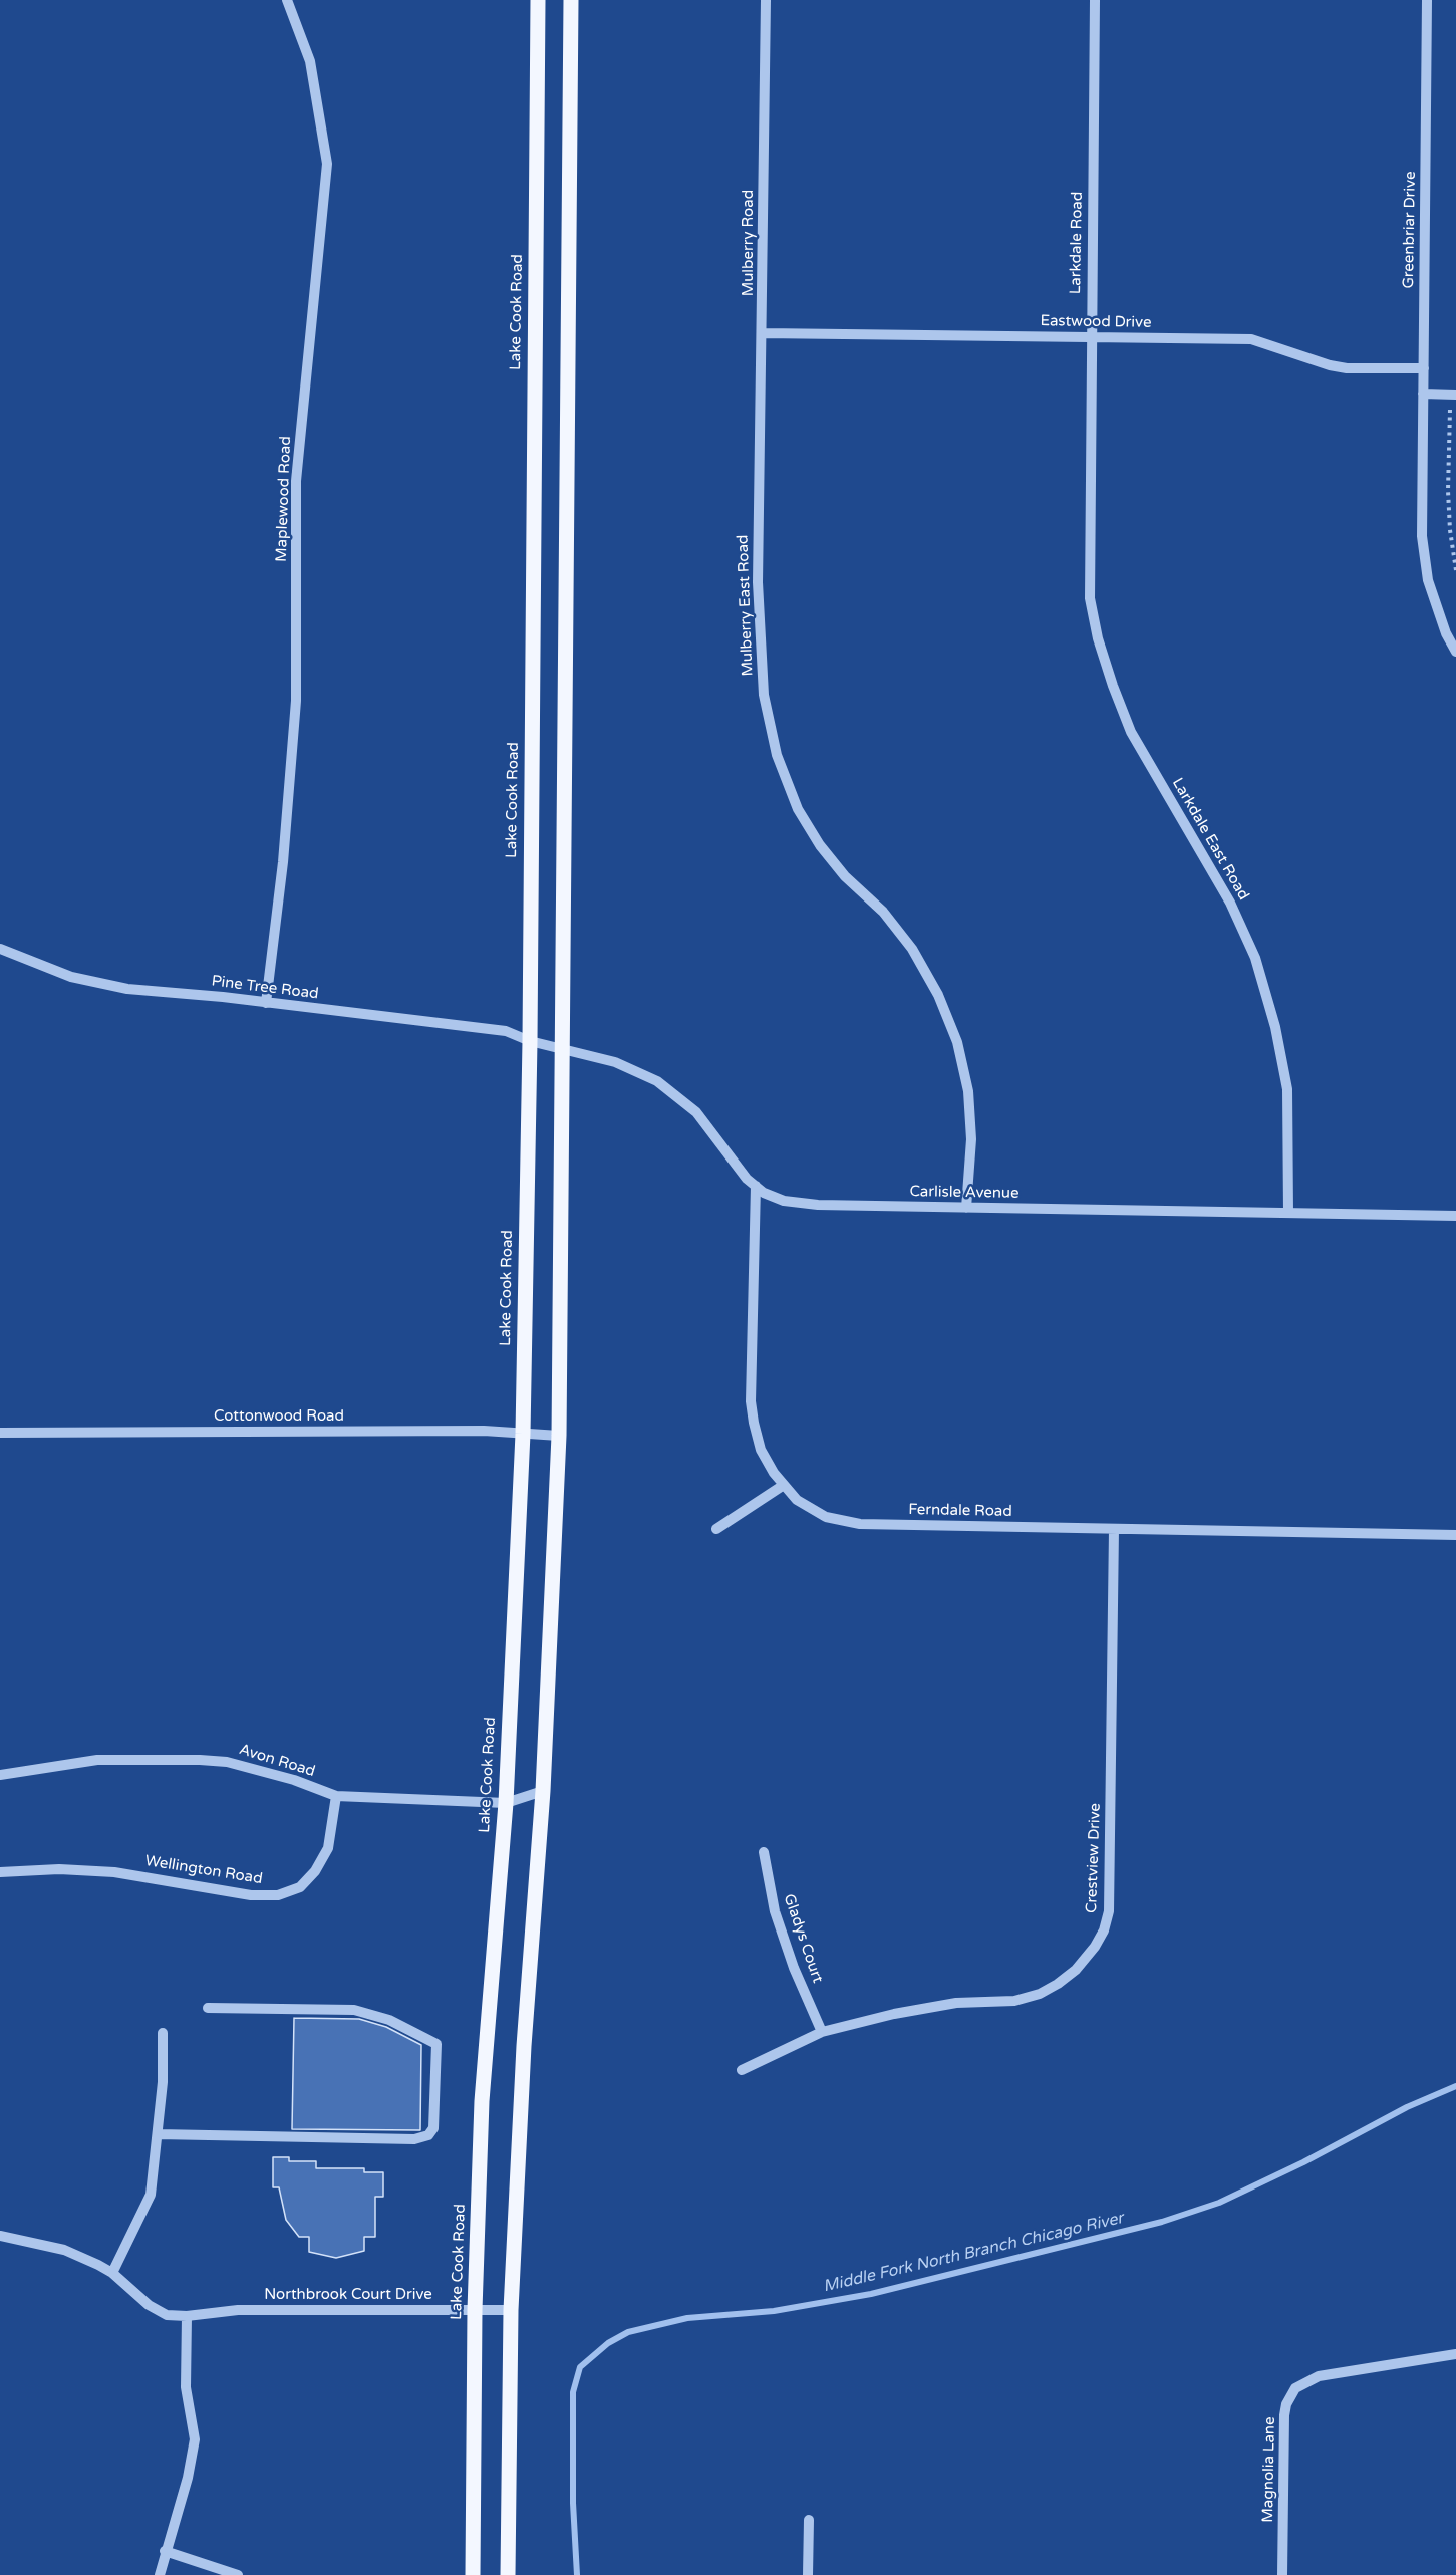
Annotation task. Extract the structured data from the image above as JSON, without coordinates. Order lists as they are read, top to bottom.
{
  "streets": {
    "main road": ["Lake Cook Road"],
    "street": [
      "Greenbriar Drive",
      "Mulberry Road",
      "Larkdale Road",
      "Eastwood Drive",
      "Maplewood Road",
      "Mulberry East Road",
      "Larkdale East Road",
      "Pine Tree Road",
      "Carlisle Avenue",
      "Cottonwood Road",
      "Ferndale Road",
      "Avon Road",
      "Crestview Drive",
      "Wellington Road",
      "Gladys Court",
      "Northbrook Court Drive",
      "Magnolia Lane"
    ]
  },
  "crossings": [
    ["Greenbriar Drive", "Eastwood Drive"],
    ["Mulberry Road", "Eastwood Drive"],
    ["Mulberry Road", "Mulberry East Road"],
    ["Larkdale Road", "Eastwood Drive"],
    ["Larkdale Road", "Larkdale East Road"],
    ["Lake Cook Road", "Pine Tree Road"],
    ["Lake Cook Road", "Carlisle Avenue"],
    ["Lake Cook Road", "Cottonwood Road"],
    ["Lake Cook Road", "Avon Road"],
    ["Lake Cook Road", "Northbrook Court Drive"],
    ["Maplewood Road", "Pine Tree Road"],
    ["Mulberry East Road", "Carlisle Avenue"],
    ["Larkdale East Road", "Carlisle Avenue"],
    ["Pine Tree Road", "Carlisle Avenue"],
    ["Carlisle Avenue", "Ferndale Road"],
    ["Ferndale Road", "Crestview Drive"],
    ["Avon Road", "Wellington Road"],
    ["Crestview Drive", "Gladys Court"]
  ],
  "water": ["Middle Fork North Branch Chicago River"]
}
